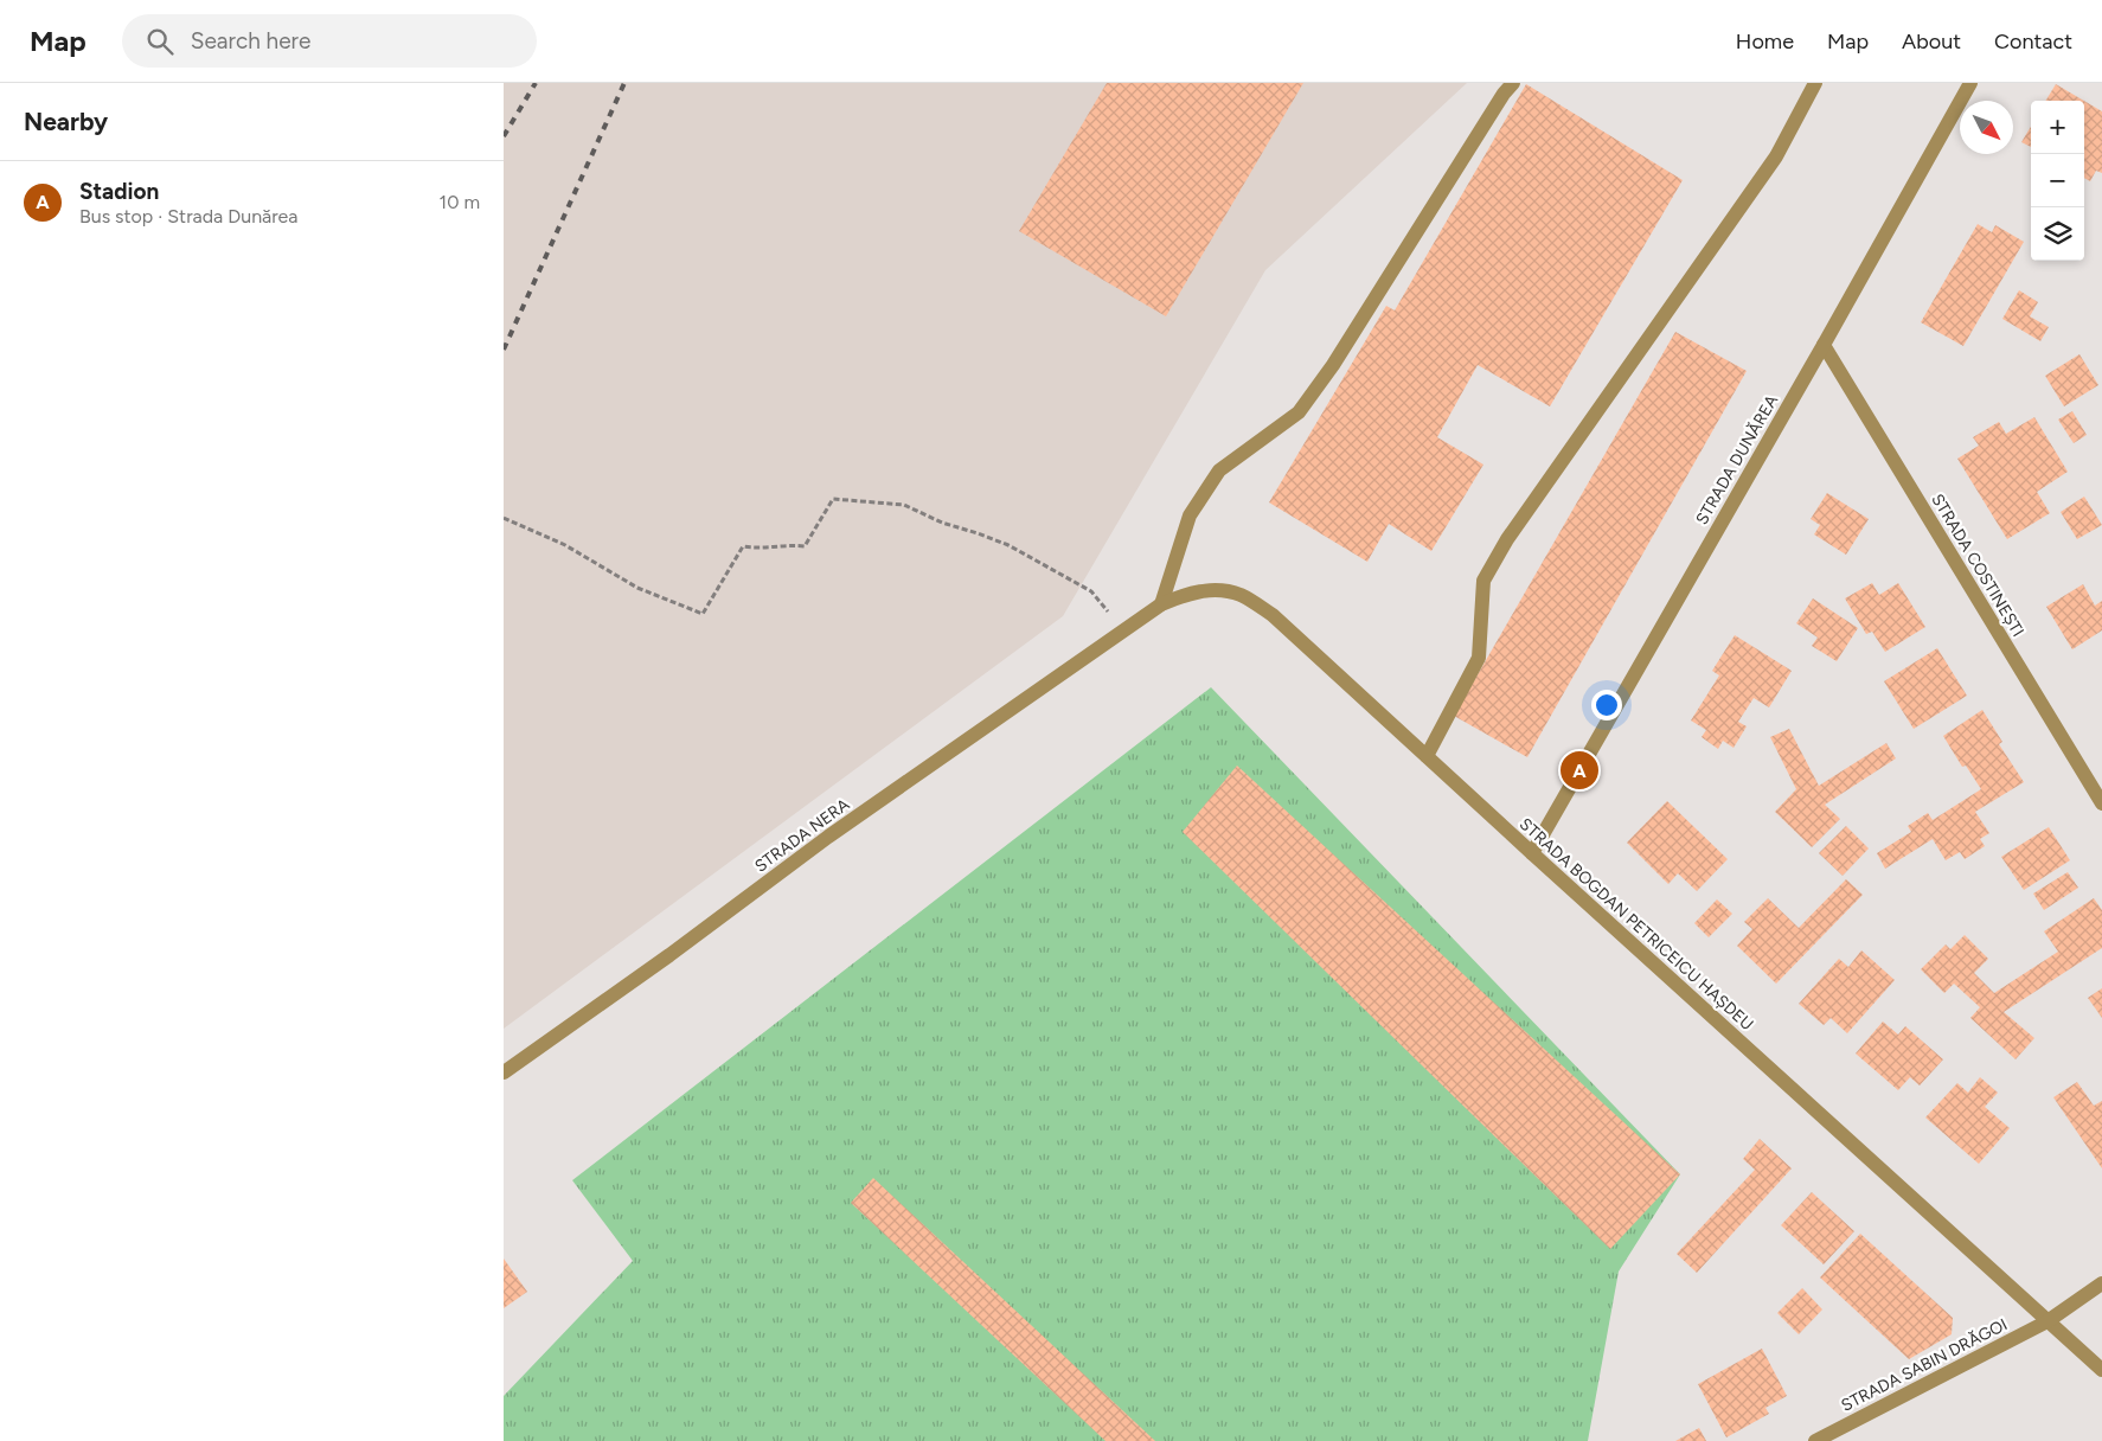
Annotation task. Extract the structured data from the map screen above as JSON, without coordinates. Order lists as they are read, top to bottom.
{
  "streets": {
    "street": [
      "STRADA DUNĂREA",
      "STRADA COSTINEȘTI",
      "STRADA NERA",
      "STRADA BOGDAN PETRICEICU HAȘDEU",
      "STRADA SABIN DRĂGOI"
    ]
  },
  "crossings": [
    ["STRADA DUNĂREA", "STRADA COSTINEȘTI"],
    ["STRADA DUNĂREA", "STRADA BOGDAN PETRICEICU HAȘDEU"],
    ["STRADA NERA", "STRADA BOGDAN PETRICEICU HAȘDEU"],
    ["STRADA BOGDAN PETRICEICU HAȘDEU", "STRADA SABIN DRĂGOI"]
  ],
  "north": "bottom right",
  "page": {
    "header": "Map",
    "search": "Search here",
    "nav": [
      "Home",
      "Map",
      "About",
      "Contact"
    ],
    "heading": "Nearby",
    "map_buttons": ["+", "−"],
    "list": [
      {
        "mark": "A",
        "name": "Stadion",
        "note": "Bus stop · Strada Dunărea",
        "value": "10 m"
      }
    ],
    "pins": "A"
  }
}
